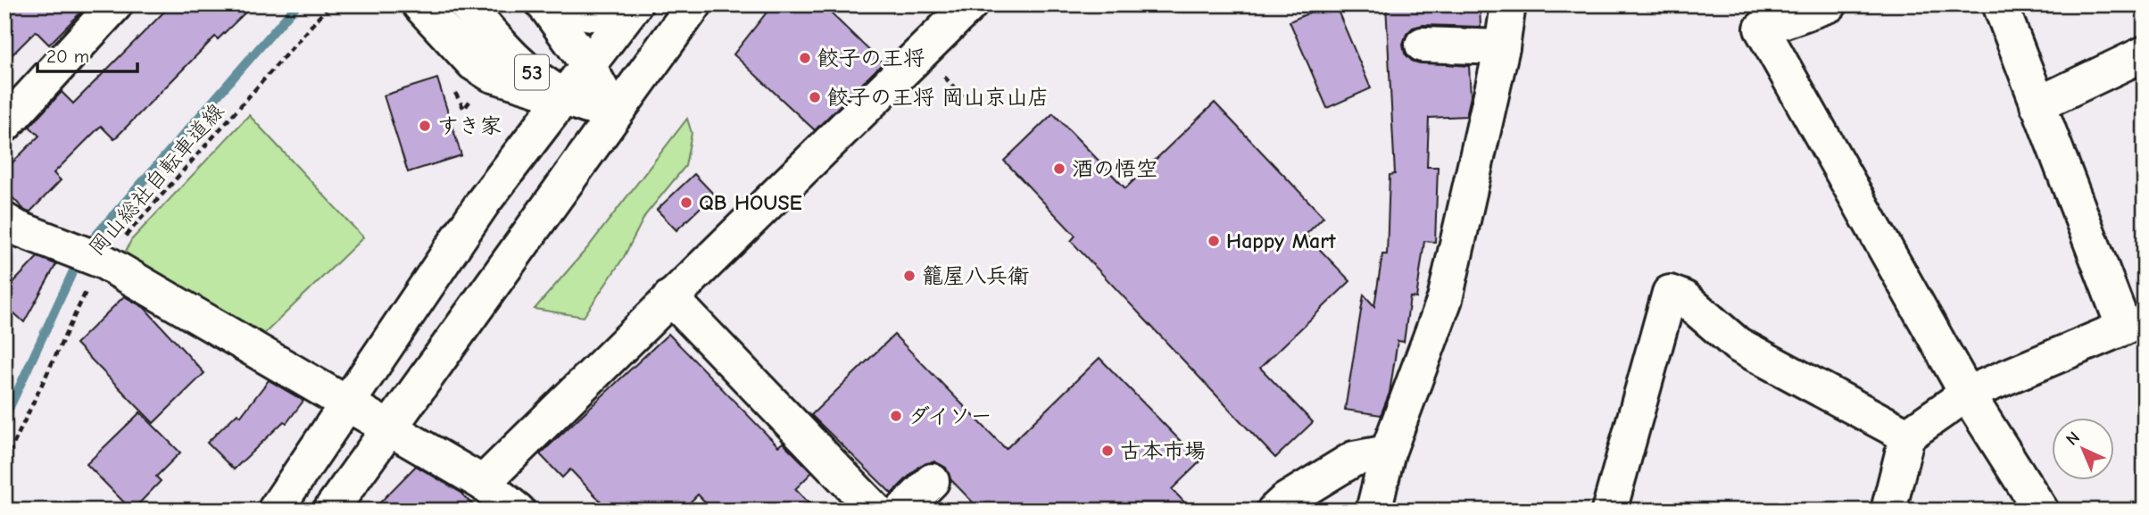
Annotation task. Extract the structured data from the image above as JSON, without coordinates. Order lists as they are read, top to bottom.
{
  "streets": {
    "main road": ["53"],
    "path": ["岡山総社自転車道線"]
  },
  "places": [
    "餃子の王将",
    "餃子の王将 岡山京山店",
    "すき家",
    "酒の悟空",
    "QB HOUSE",
    "Happy Mart",
    "籠屋八兵衛",
    "ダイソー",
    "古本市場"
  ],
  "scale_bar": "20 m",
  "north": "top left"
}
